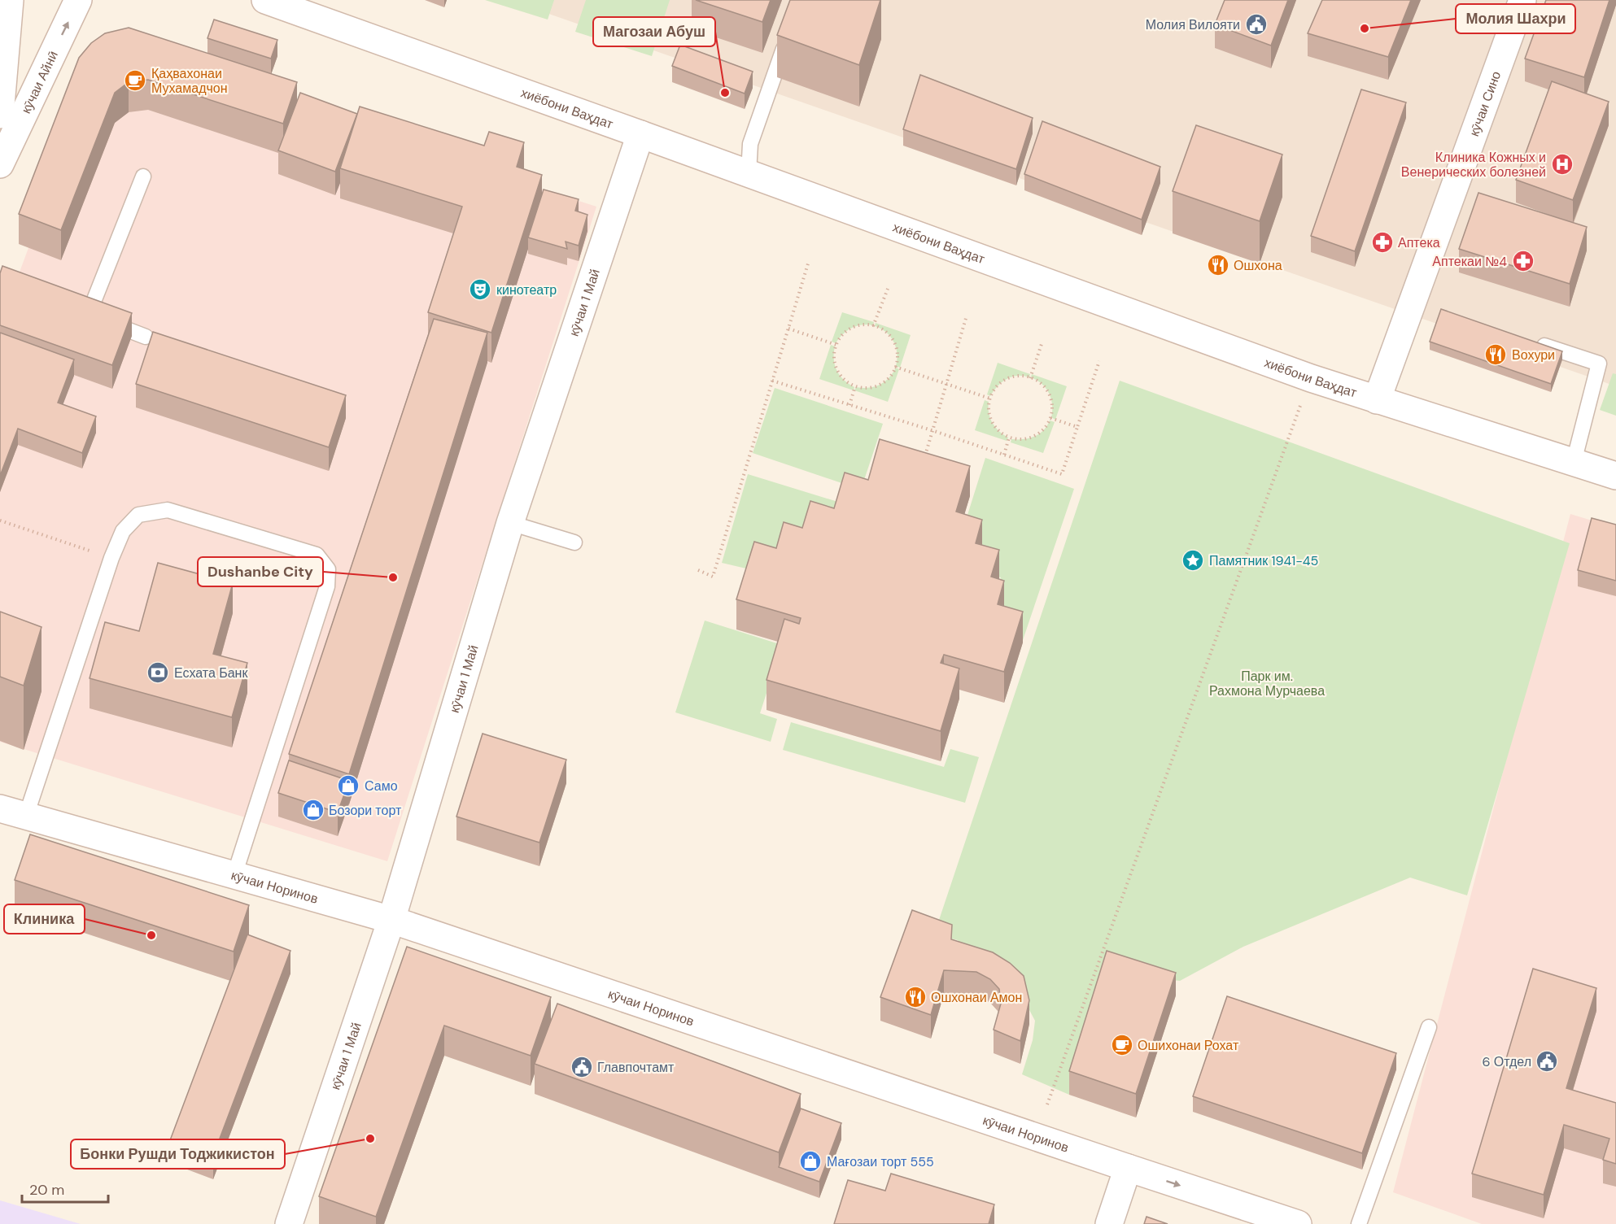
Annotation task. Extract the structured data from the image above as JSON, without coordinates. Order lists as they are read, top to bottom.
{
  "streets": {
    "street": [
      "кӯчаи Айнӣ",
      "кӯчаи Сино",
      "хиёбони Ваҳдат",
      "кӯчаи 1 Май",
      "кӯчаи Норинов"
    ]
  },
  "crossings": [
    ["кӯчаи Сино", "хиёбони Ваҳдат"],
    ["хиёбони Ваҳдат", "кӯчаи 1 Май"],
    ["кӯчаи 1 Май", "кӯчаи Норинов"]
  ],
  "parks": ["Парк им. Рахмона Мурчаева"],
  "places": {
    "public building": ["Молия Вилояти", "6 Отдел", "Главпочтамт"],
    "other": [
      "Молия Шахри",
      "Магозаи Абуш",
      "Dushanbe City",
      "Клиника",
      "Бонки Рушди Тоджикистон"
    ],
    "cafe": ["Қаҳвахонаи Мухамадчон", "Ошихонаи Рохат"],
    "hospital": ["Клиника Кожных и Венерических болезней"],
    "pharmacy": ["Аптека", "Аптекаи №4"],
    "restaurant": ["Ошхона", "Вохури", "Ошхонаи Амон"],
    "theatre": ["кинотеатр"],
    "place": ["Памятник 1941-45"],
    "bank": ["Есхата Банк"],
    "shop": ["Само", "Бозори торт", "Мағозаи торт 555"]
  },
  "scale_bar": "20 m"
}
